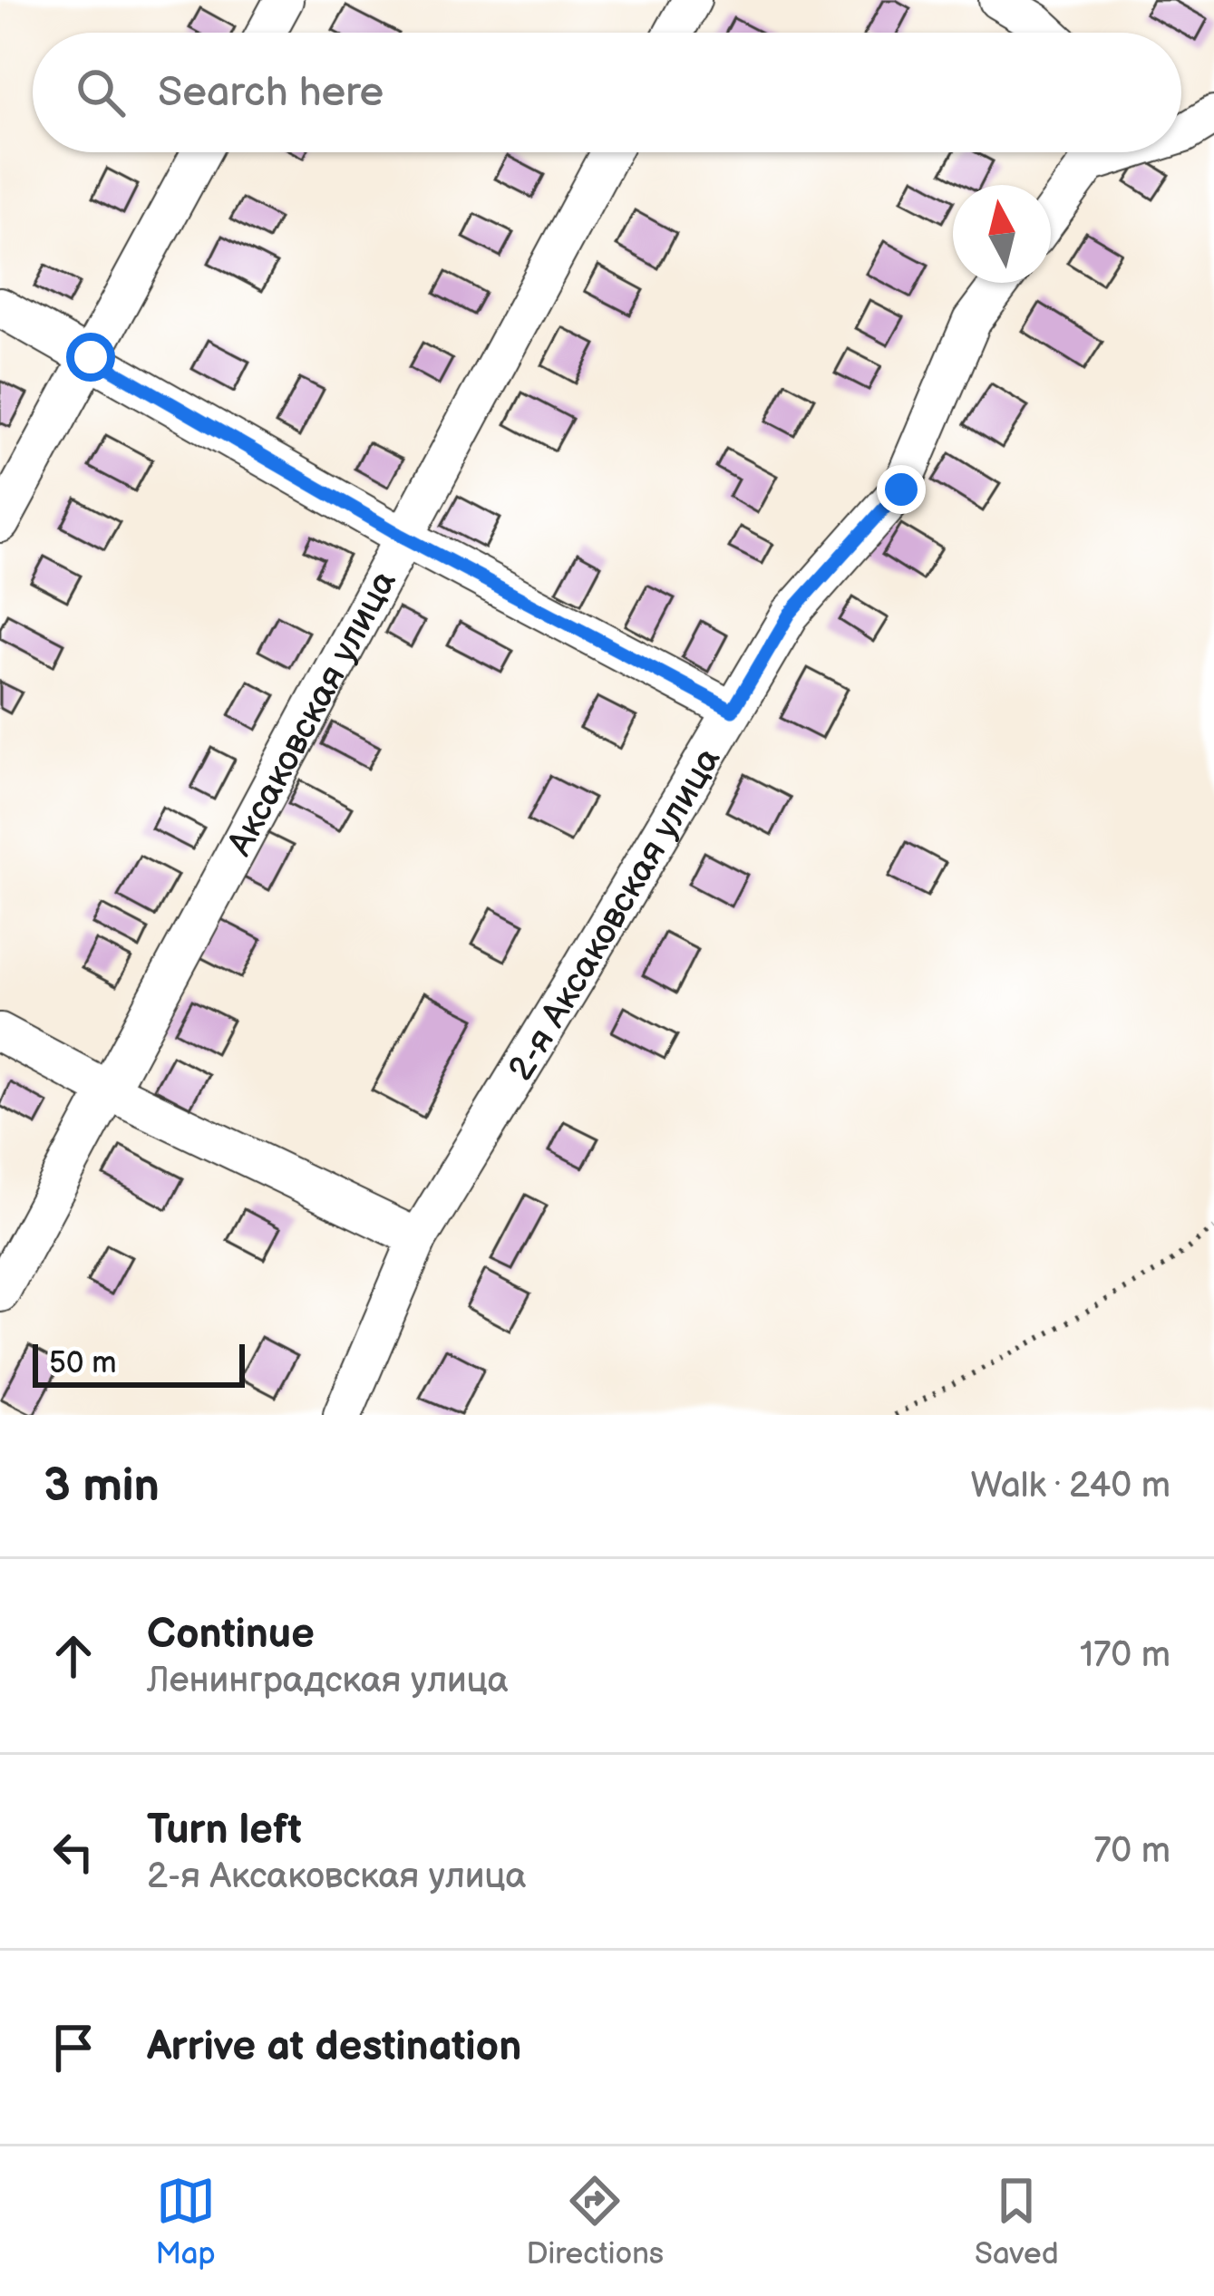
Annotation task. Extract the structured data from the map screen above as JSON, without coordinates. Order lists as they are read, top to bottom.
{
  "streets": {
    "street": ["Аксаковская улица", "2-я Аксаковская улица"]
  },
  "scale_bar": "50 m",
  "north": "top",
  "page": {
    "search": "Search here",
    "scale": "50 m",
    "heading": ["3 min", "Walk · 240 m"],
    "list": [
      ["Continue", "Ленинградская улица", "170 m"],
      ["Turn left", "2-я Аксаковская улица", "70 m"],
      "Arrive at destination"
    ],
    "nav": ["Map", "Directions", "Saved"]
  }
}
